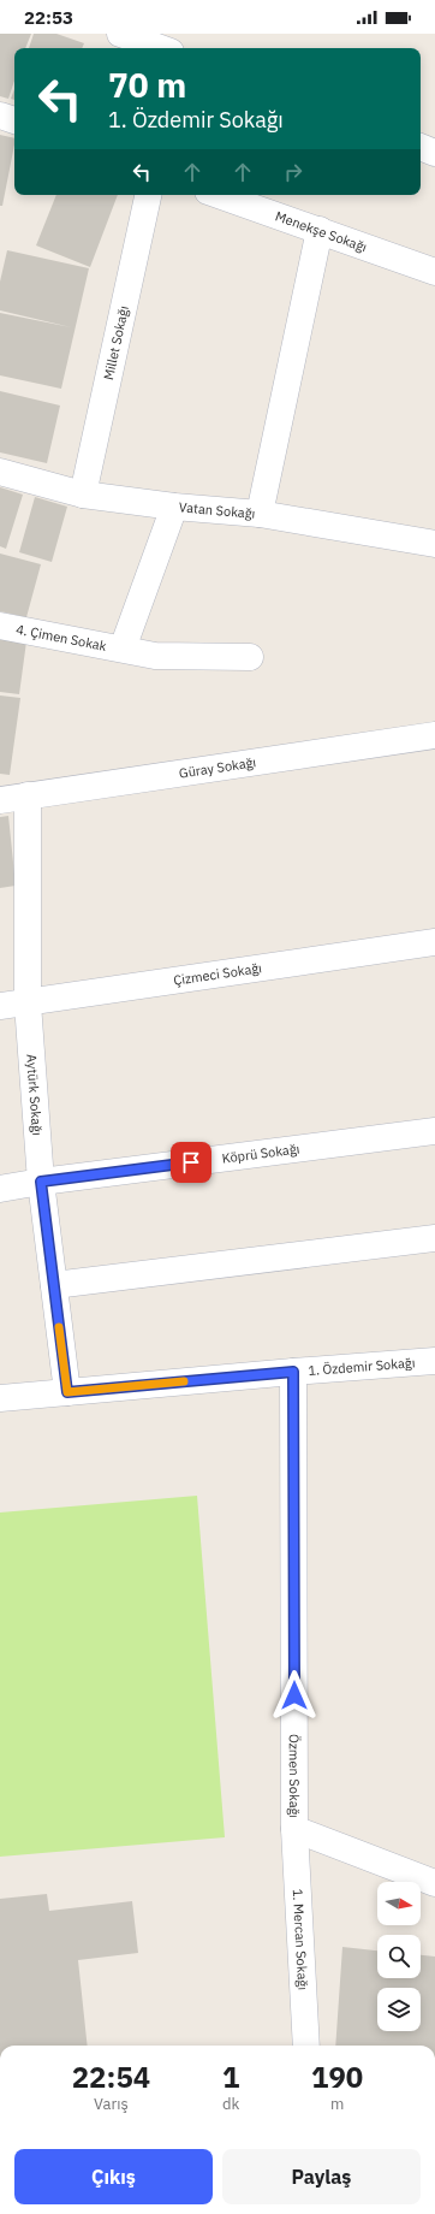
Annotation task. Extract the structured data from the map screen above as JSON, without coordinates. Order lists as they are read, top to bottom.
{
  "streets": {
    "street": [
      "Menekşe Sokağı",
      "Millet Sokağı",
      "Vatan Sokağı",
      "4. Çimen Sokak",
      "Güray Sokağı",
      "Çizmeci Sokağı",
      "Aytürk Sokağı",
      "Köprü Sokağı",
      "1. Özdemir Sokağı",
      "Özmen Sokağı",
      "1. Mercan Sokağı"
    ]
  },
  "crossings": [
    ["Millet Sokağı", "Vatan Sokağı"],
    ["Güray Sokağı", "Aytürk Sokağı"],
    ["Çizmeci Sokağı", "Aytürk Sokağı"],
    ["Aytürk Sokağı", "Köprü Sokağı"],
    ["Aytürk Sokağı", "1. Özdemir Sokağı"],
    ["1. Özdemir Sokağı", "Özmen Sokağı"],
    ["Özmen Sokağı", "1. Mercan Sokağı"]
  ],
  "north": "right",
  "page": {
    "status": "22:53",
    "turn": ["70 m", "1. Özdemir Sokağı"],
    "eta": [
      "22:54",
      "Varış",
      "1",
      "dk",
      "190",
      "m"
    ],
    "buttons": ["Çıkış", "Paylaş"]
  }
}
